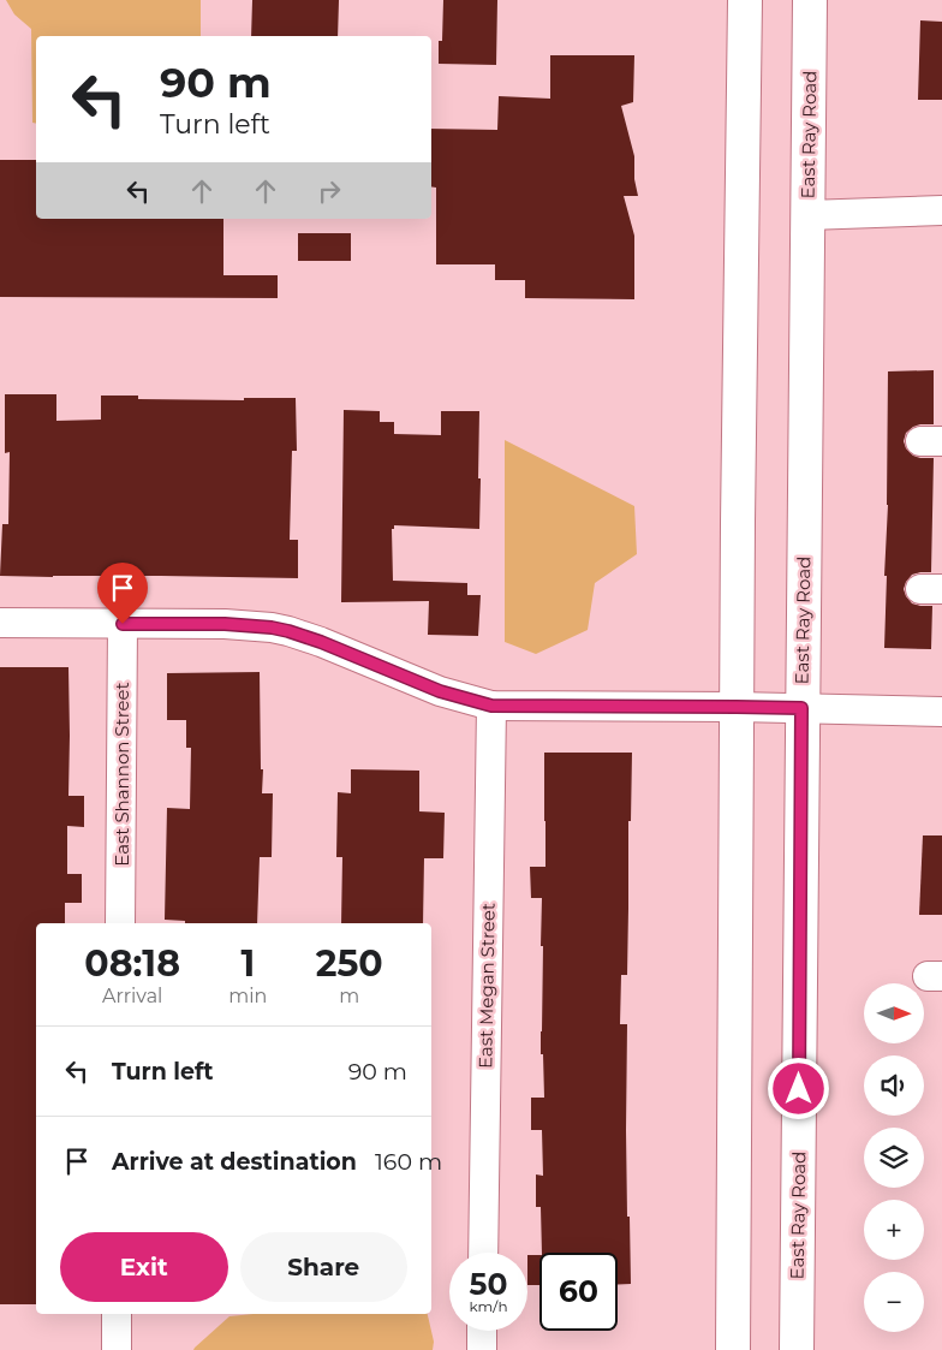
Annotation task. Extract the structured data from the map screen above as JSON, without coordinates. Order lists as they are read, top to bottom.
{
  "streets": {
    "main road": ["East Ray Road"],
    "street": ["East Shannon Street", "East Megan Street"]
  },
  "north": "right",
  "page": {
    "turn": ["90 m", "Turn left"],
    "eta": [
      "08:18",
      "Arrival",
      "1",
      "min",
      "250",
      "m"
    ],
    "map_buttons": ["+", "−"],
    "list": [
      {
        "name": "Turn left",
        "value": "90 m"
      },
      {
        "name": "Arrive at destination",
        "value": "160 m"
      }
    ],
    "buttons": ["Exit", "Share"],
    "speed": "50 km/h",
    "limit": "60"
  }
}
